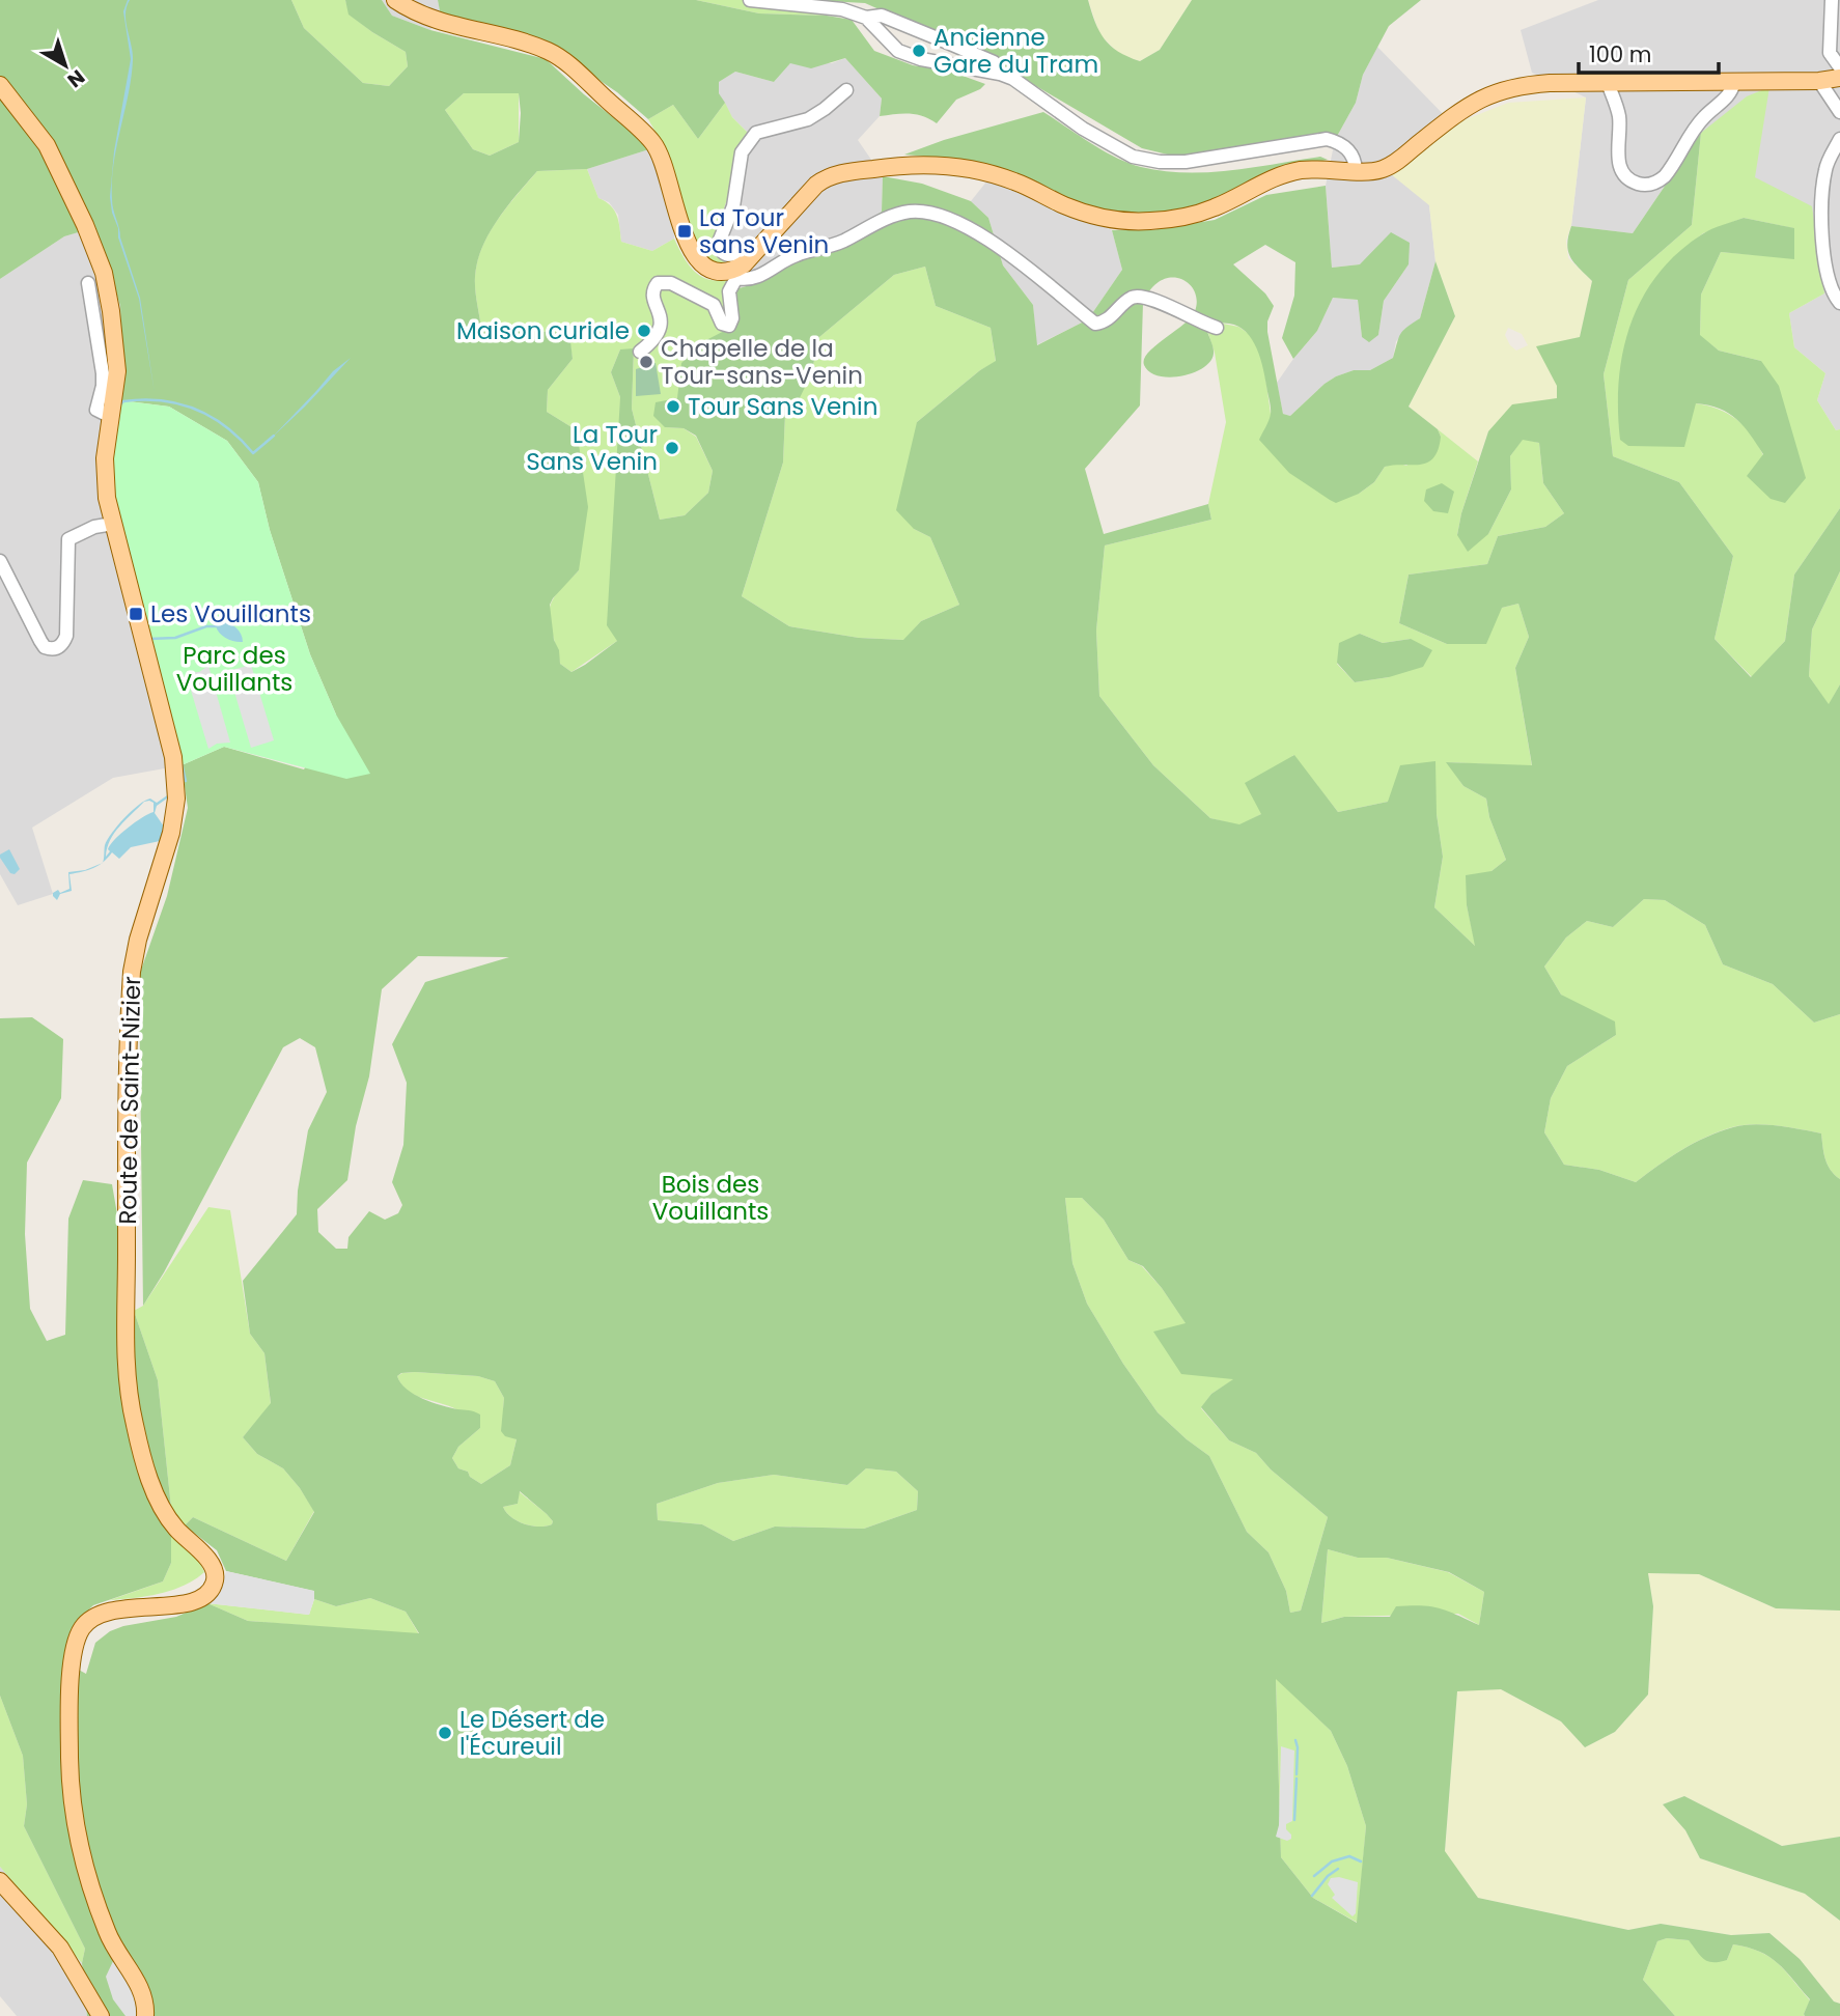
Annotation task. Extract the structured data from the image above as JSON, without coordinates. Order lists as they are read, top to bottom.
{
  "streets": {
    "main road": ["Route de Saint-Nizier"]
  },
  "parks": ["Parc des Vouillants", "Bois des Vouillants"],
  "places": {
    "other": [
      "Ancienne Gare du Tram",
      "Maison curiale",
      "Chapelle de la Tour-sans-Venin",
      "Tour Sans Venin",
      "La Tour Sans Venin",
      "Le Désert de l'Écureuil"
    ],
    "transit": ["La Tour sans Venin", "Les Vouillants"]
  },
  "scale_bar": "100 m",
  "north": "bottom right"
}
